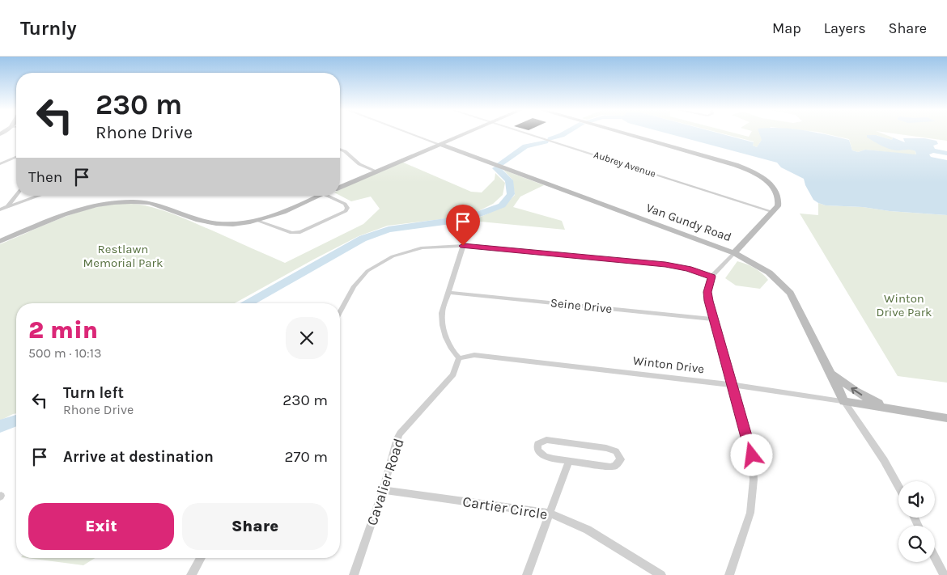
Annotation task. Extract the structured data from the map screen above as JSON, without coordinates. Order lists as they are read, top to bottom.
{
  "streets": {
    "street": [
      "Aubrey Avenue",
      "Van Gundy Road",
      "Seine Drive",
      "Winton Drive",
      "Cavalier Road",
      "Cartier Circle"
    ]
  },
  "crossings": [
    ["Van Gundy Road", "Winton Drive"],
    ["Winton Drive", "Cavalier Road"],
    ["Cavalier Road", "Cartier Circle"]
  ],
  "parks": ["Restlawn Memorial Park", "Winton Drive Park"],
  "page": {
    "header": "Turnly",
    "nav": ["Map", "Layers", "Share"],
    "turn": ["230 m", "Rhone Drive"],
    "then": "Then",
    "heading": ["2 min", "500 m · 10:13"],
    "list": [
      {
        "name": "Turn left",
        "note": "Rhone Drive",
        "value": "230 m"
      },
      {
        "name": "Arrive at destination",
        "value": "270 m"
      }
    ],
    "buttons": ["Exit", "Share"]
  }
}
